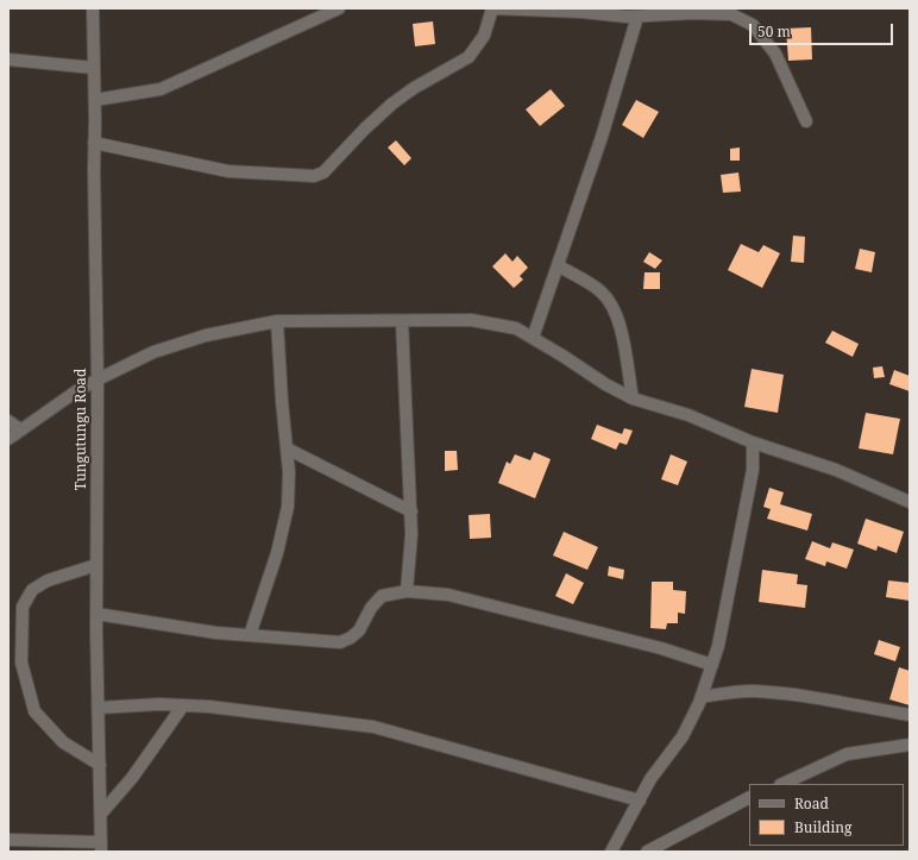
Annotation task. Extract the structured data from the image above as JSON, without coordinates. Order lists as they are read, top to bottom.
{
  "streets": {
    "street": ["Tungutungu Road"]
  },
  "legend": ["Road", "Building"],
  "scale_bar": "50 m"
}
